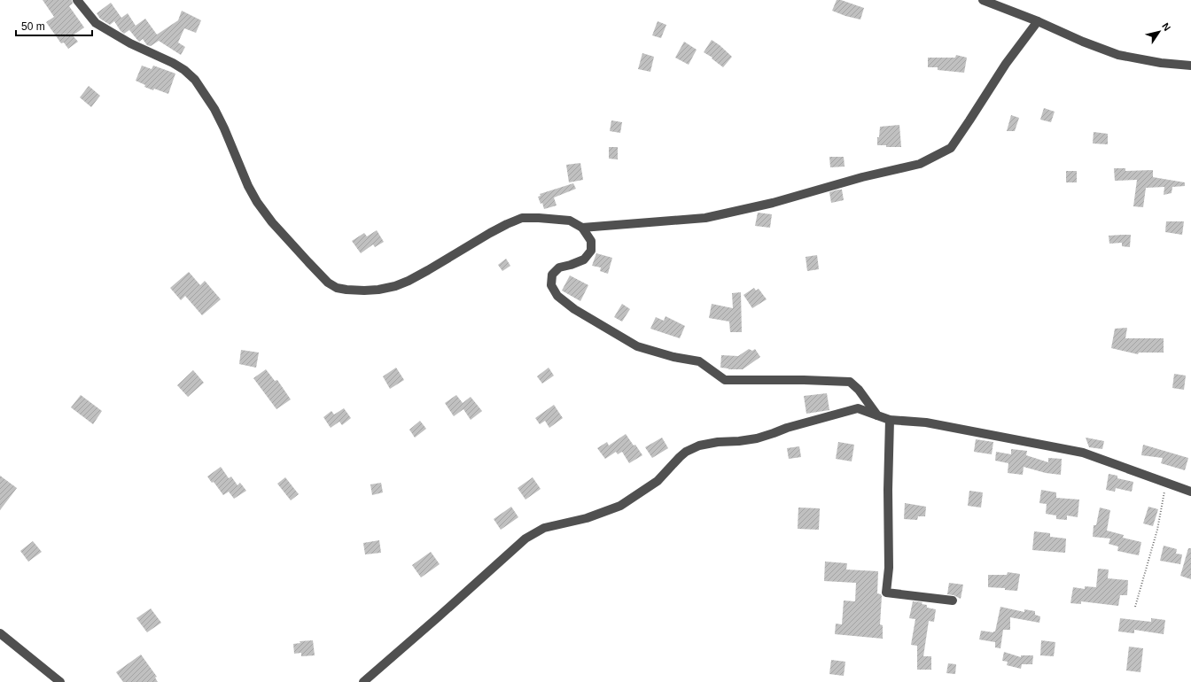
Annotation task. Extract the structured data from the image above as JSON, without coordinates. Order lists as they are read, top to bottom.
{
  "scale_bar": "50 m",
  "north": "top right"
}
